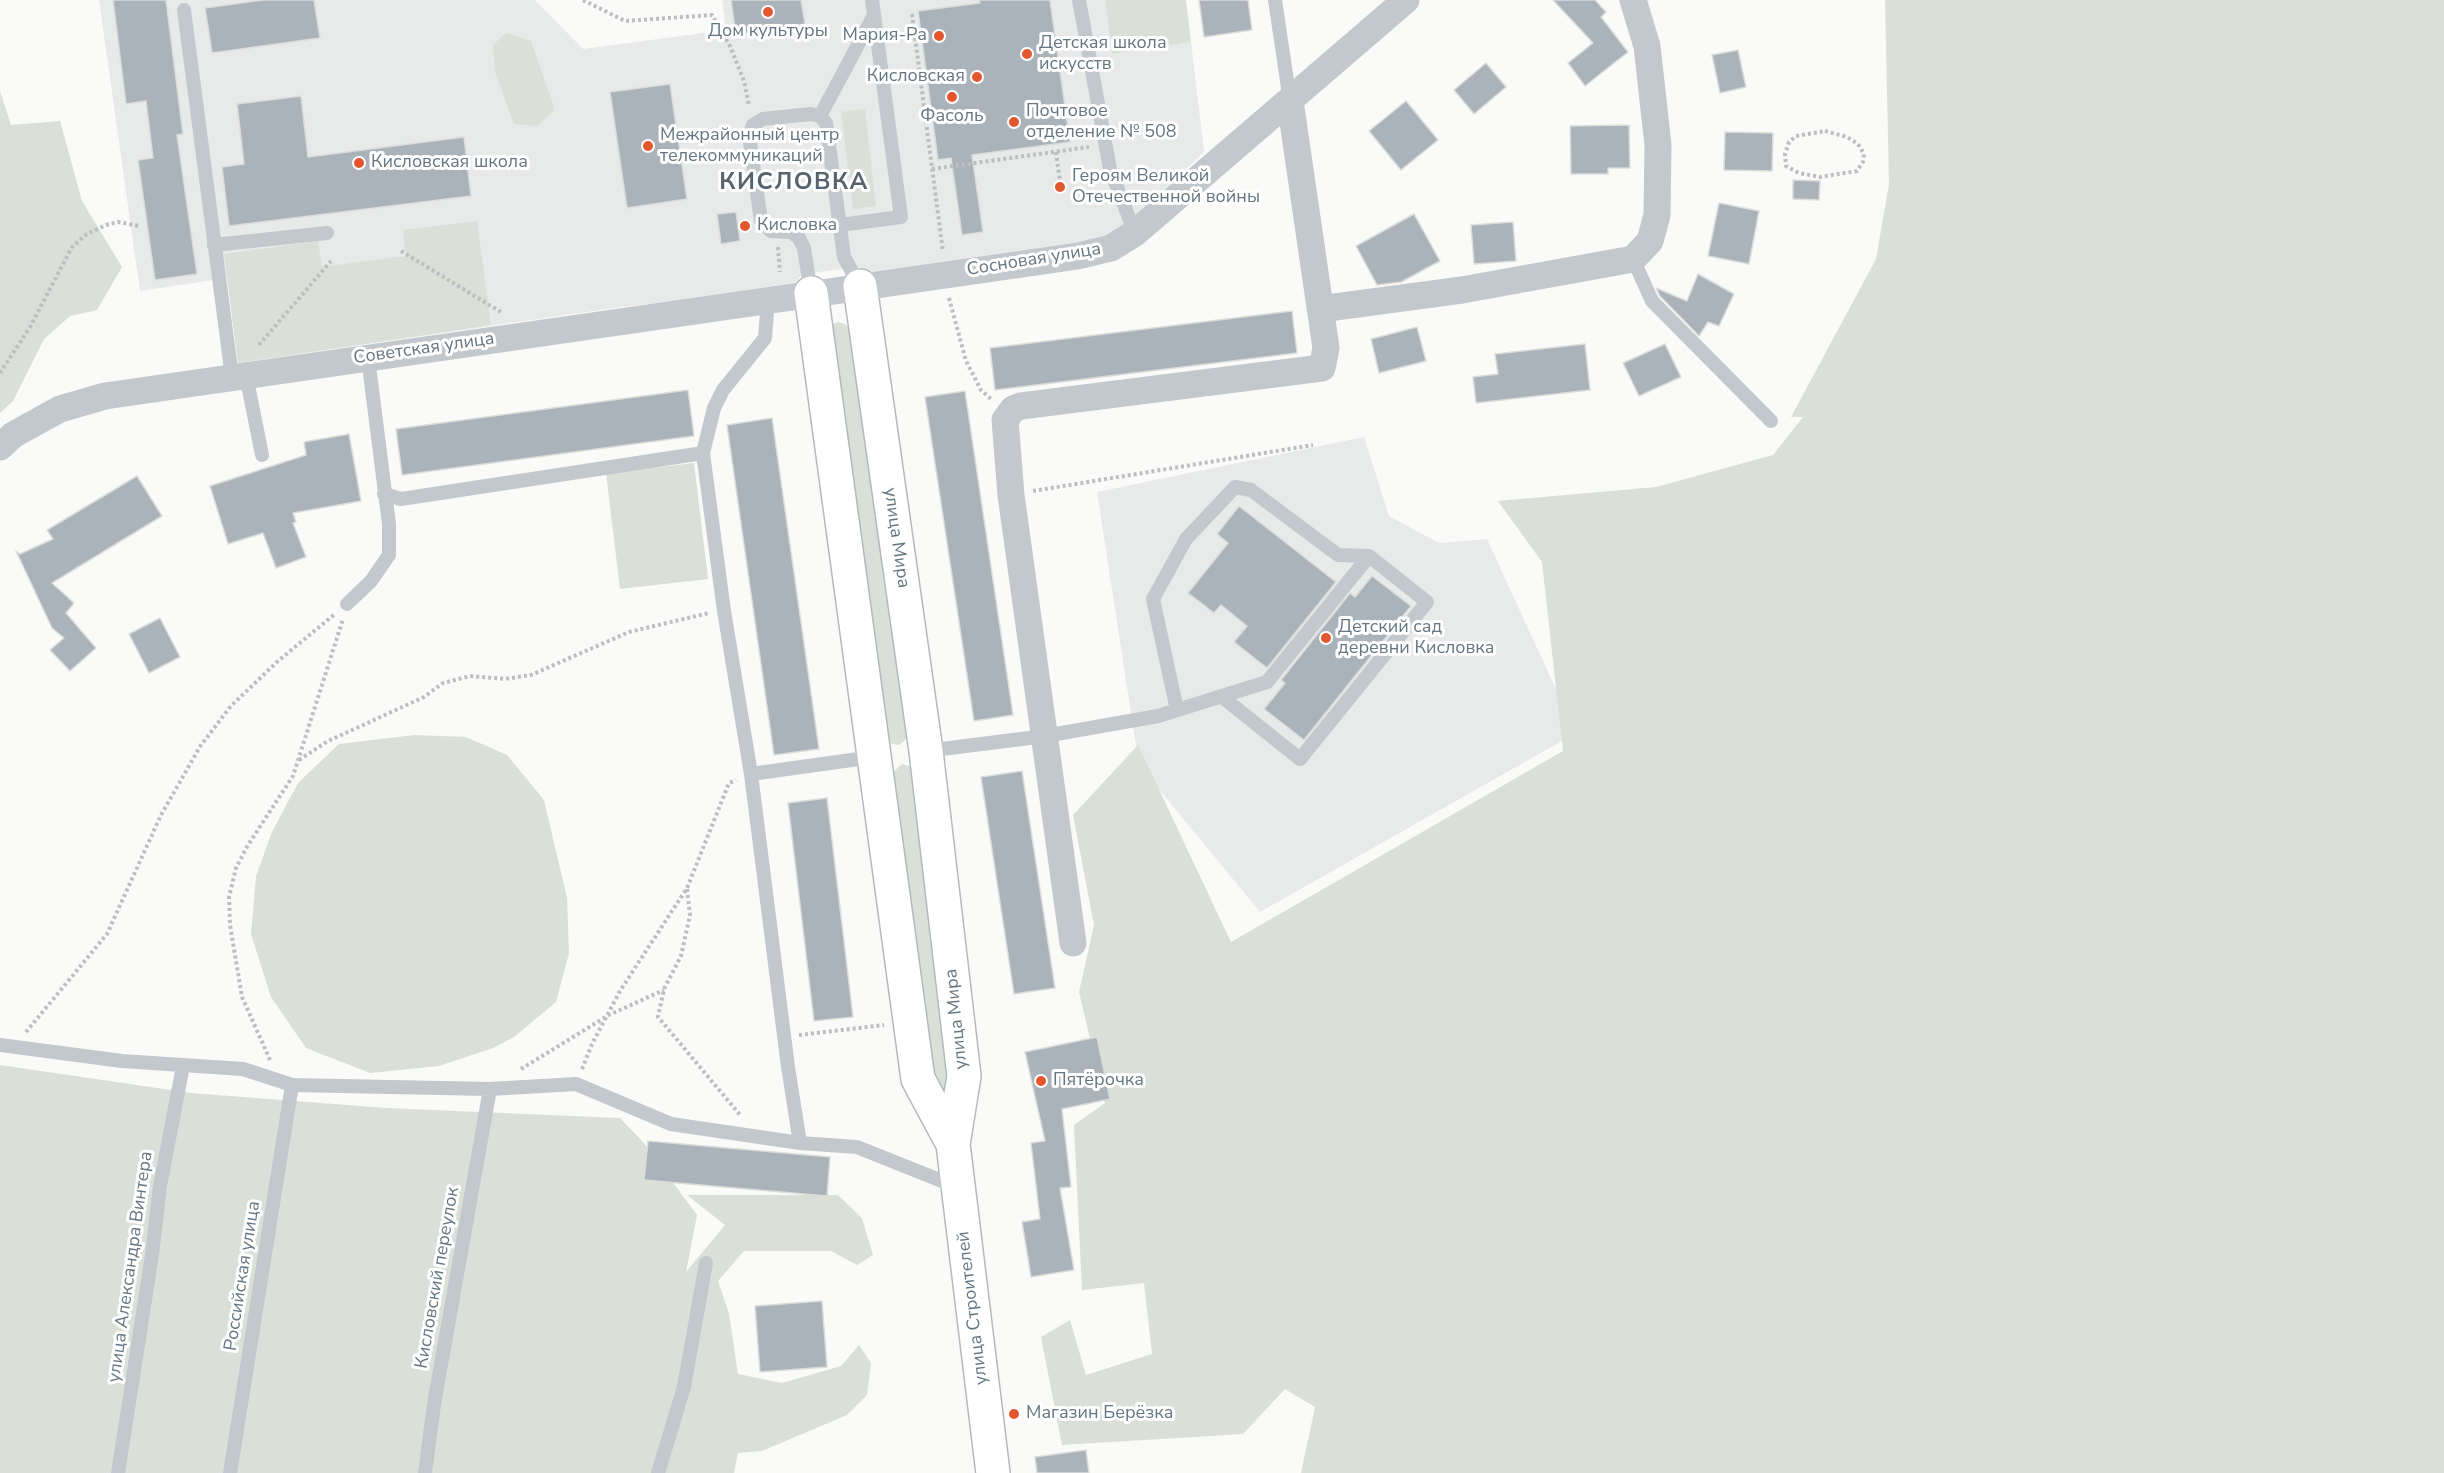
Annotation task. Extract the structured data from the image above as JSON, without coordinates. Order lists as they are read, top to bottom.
{
  "streets": {
    "street": [
      "Сосновая улица",
      "Советская улица",
      "улица Мира",
      "улица Строителей"
    ],
    "lane": ["улица Александра Винтера", "Российская улица", "Кисловский переулок"]
  },
  "crossings": [
    ["Сосновая улица", "Советская улица"],
    ["Сосновая улица", "улица Мира"],
    ["Советская улица", "улица Мира"],
    ["улица Мира", "улица Строителей"]
  ],
  "districts": ["КИСЛОВКА"],
  "places": [
    "Дом культуры",
    "Мария-Ра",
    "Детская школа искусств",
    "Кисловская",
    "Фасоль",
    "Почтовое отделение № 508",
    "Межрайонный центр телекоммуникаций",
    "Кисловская школа",
    "Героям Великой Отечественной войны",
    "Кисловка",
    "Детский сад деревни Кисловка",
    "Пятёрочка",
    "Магазин Берёзка"
  ]
}
